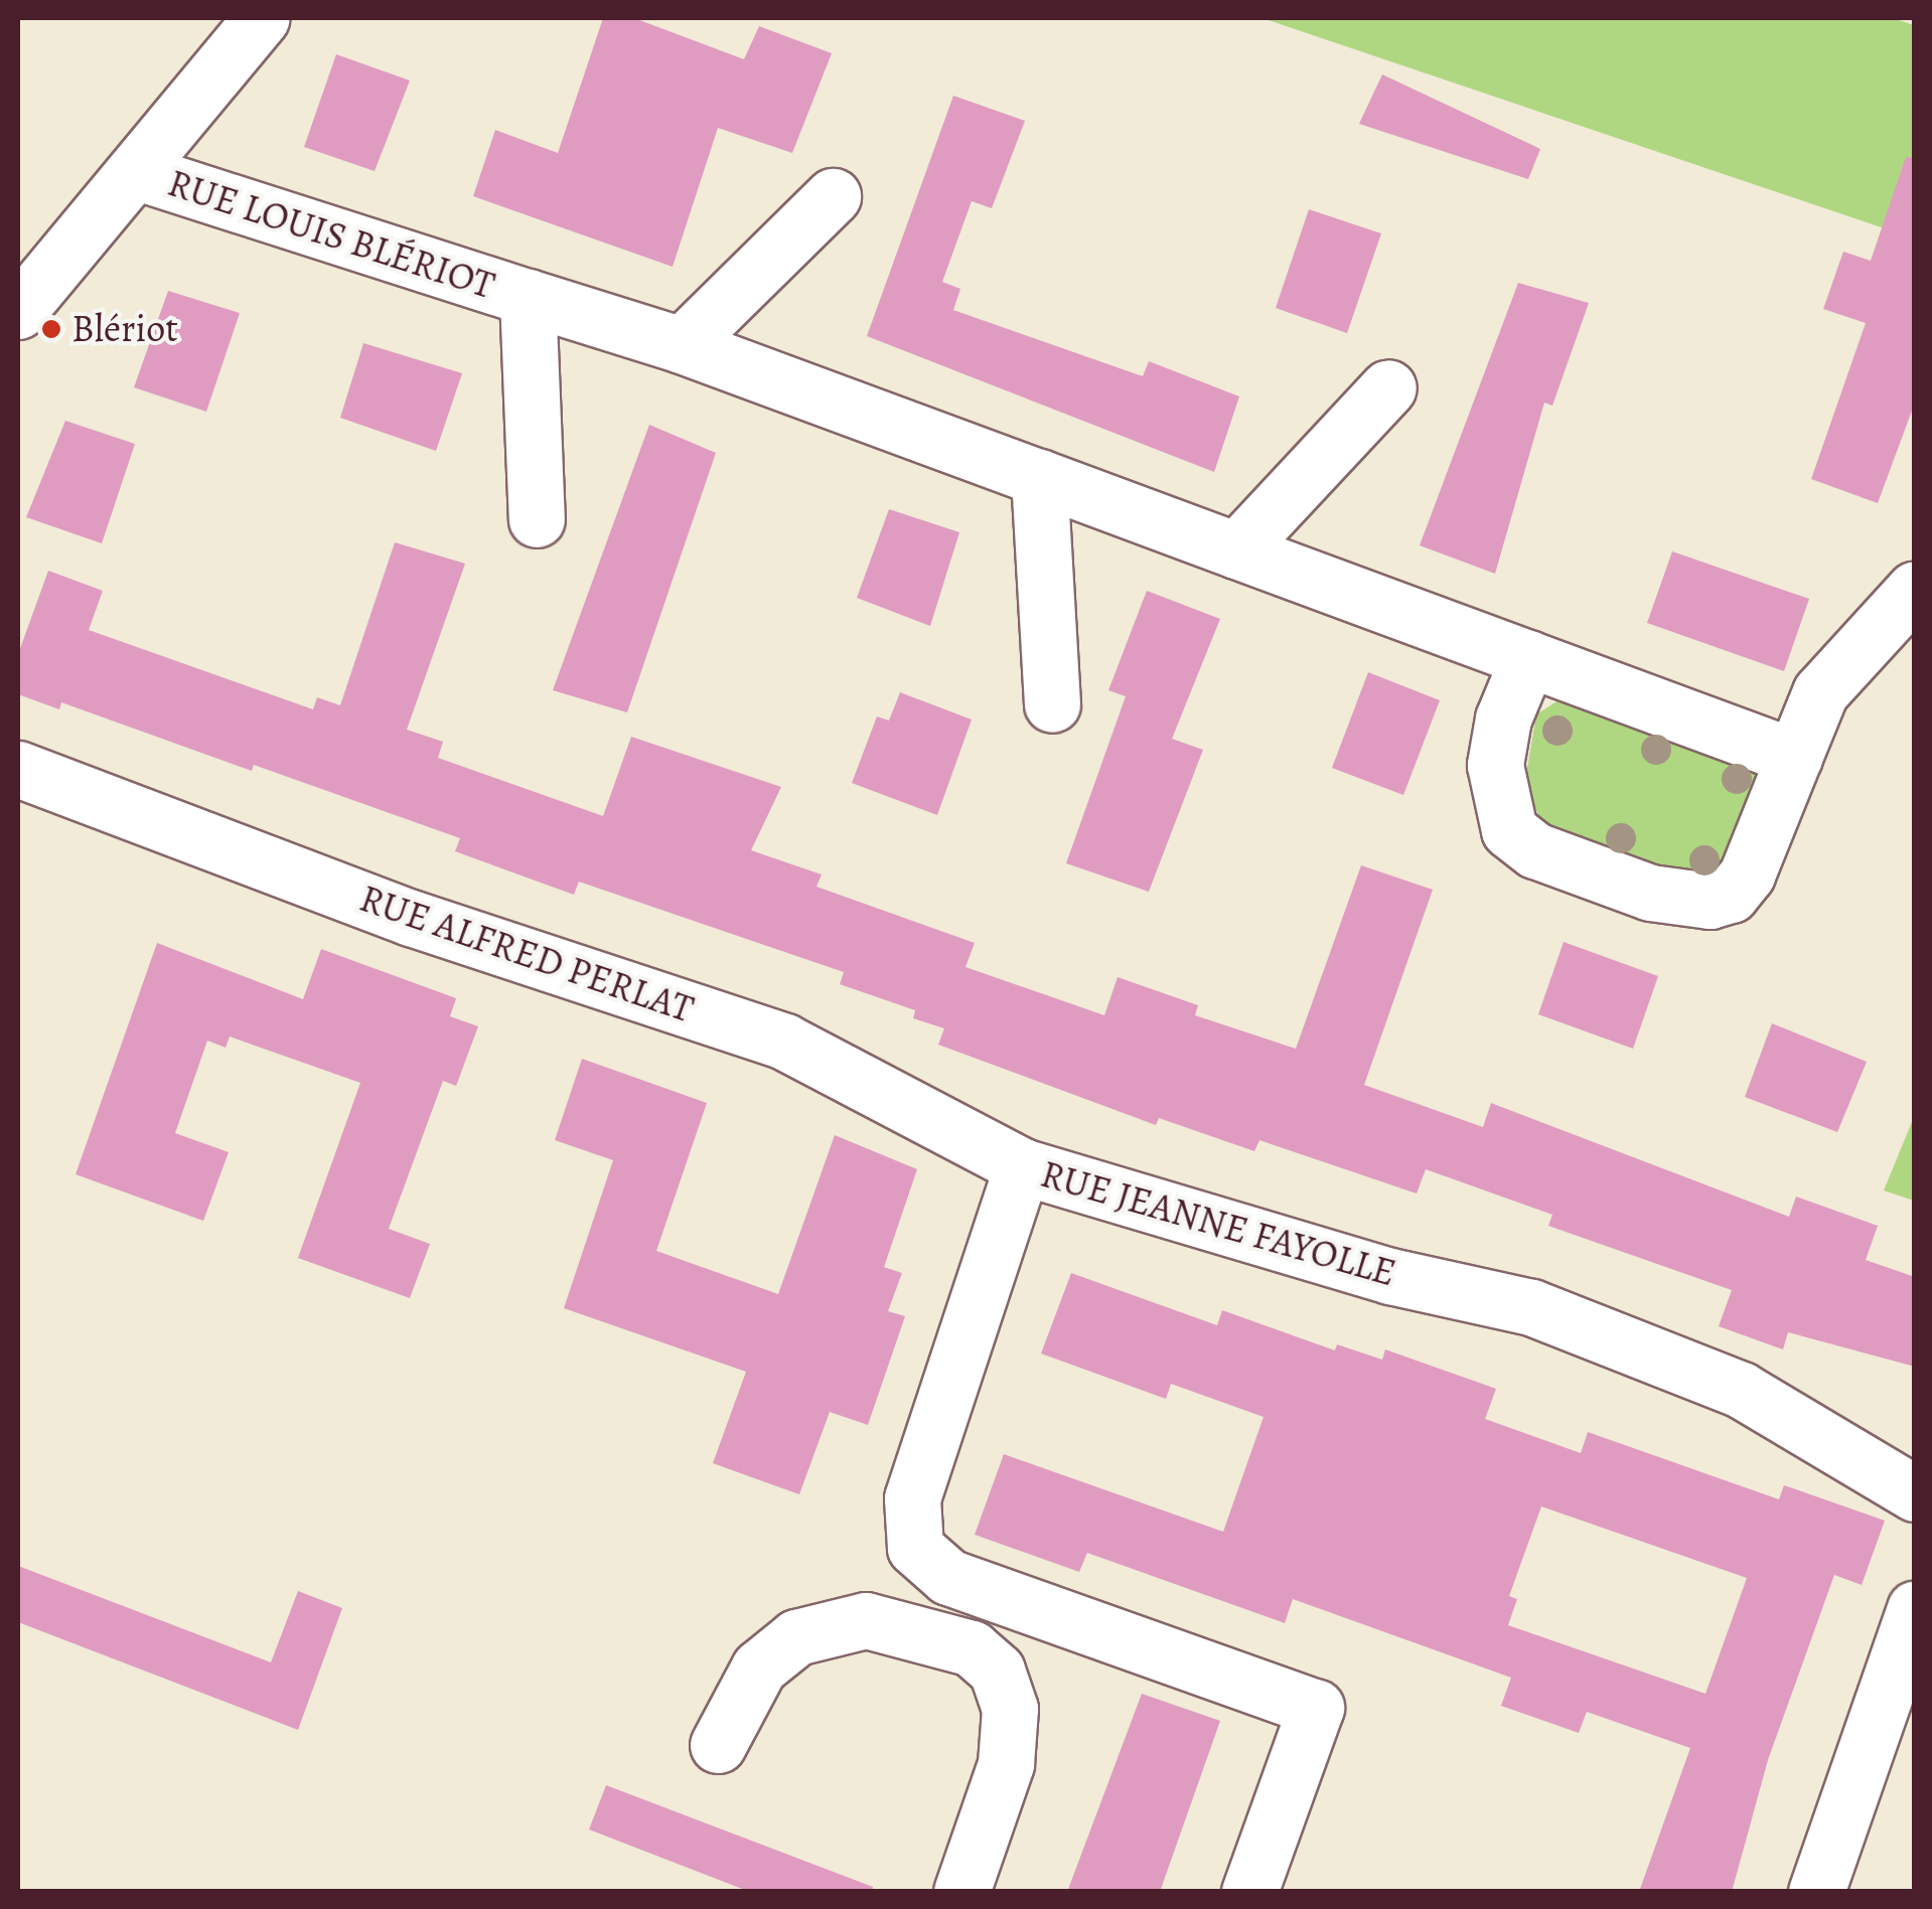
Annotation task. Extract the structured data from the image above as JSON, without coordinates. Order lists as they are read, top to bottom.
{
  "streets": {
    "street": ["RUE LOUIS BLÉRIOT", "RUE ALFRED PERLAT", "RUE JEANNE FAYOLLE"]
  },
  "crossings": [
    ["RUE ALFRED PERLAT", "RUE JEANNE FAYOLLE"]
  ],
  "places": ["Blériot"]
}
